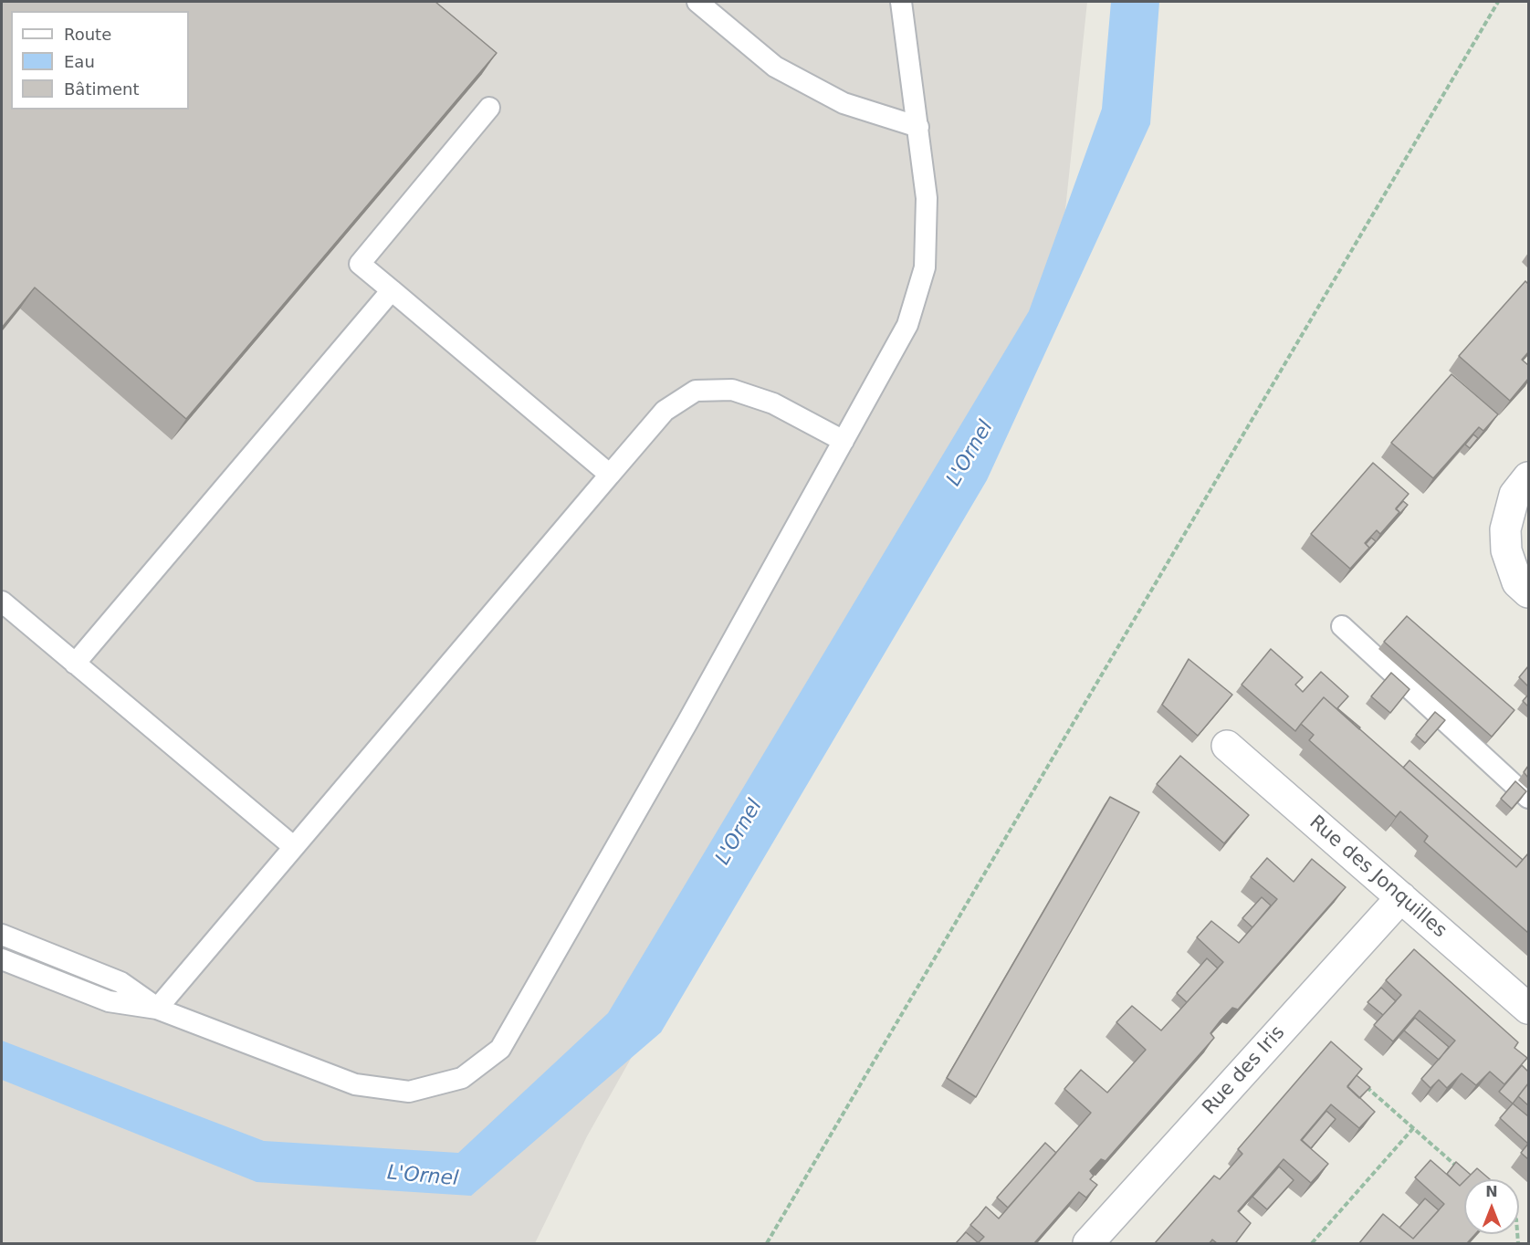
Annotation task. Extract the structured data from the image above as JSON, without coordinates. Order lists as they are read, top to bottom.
{
  "streets": {
    "street": ["Rue des Jonquilles", "Rue des Iris"]
  },
  "crossings": [
    ["Rue des Jonquilles", "Rue des Iris"]
  ],
  "water": ["L'Ornel"],
  "legend": ["Route", "Eau", "Bâtiment"],
  "north": "top"
}
